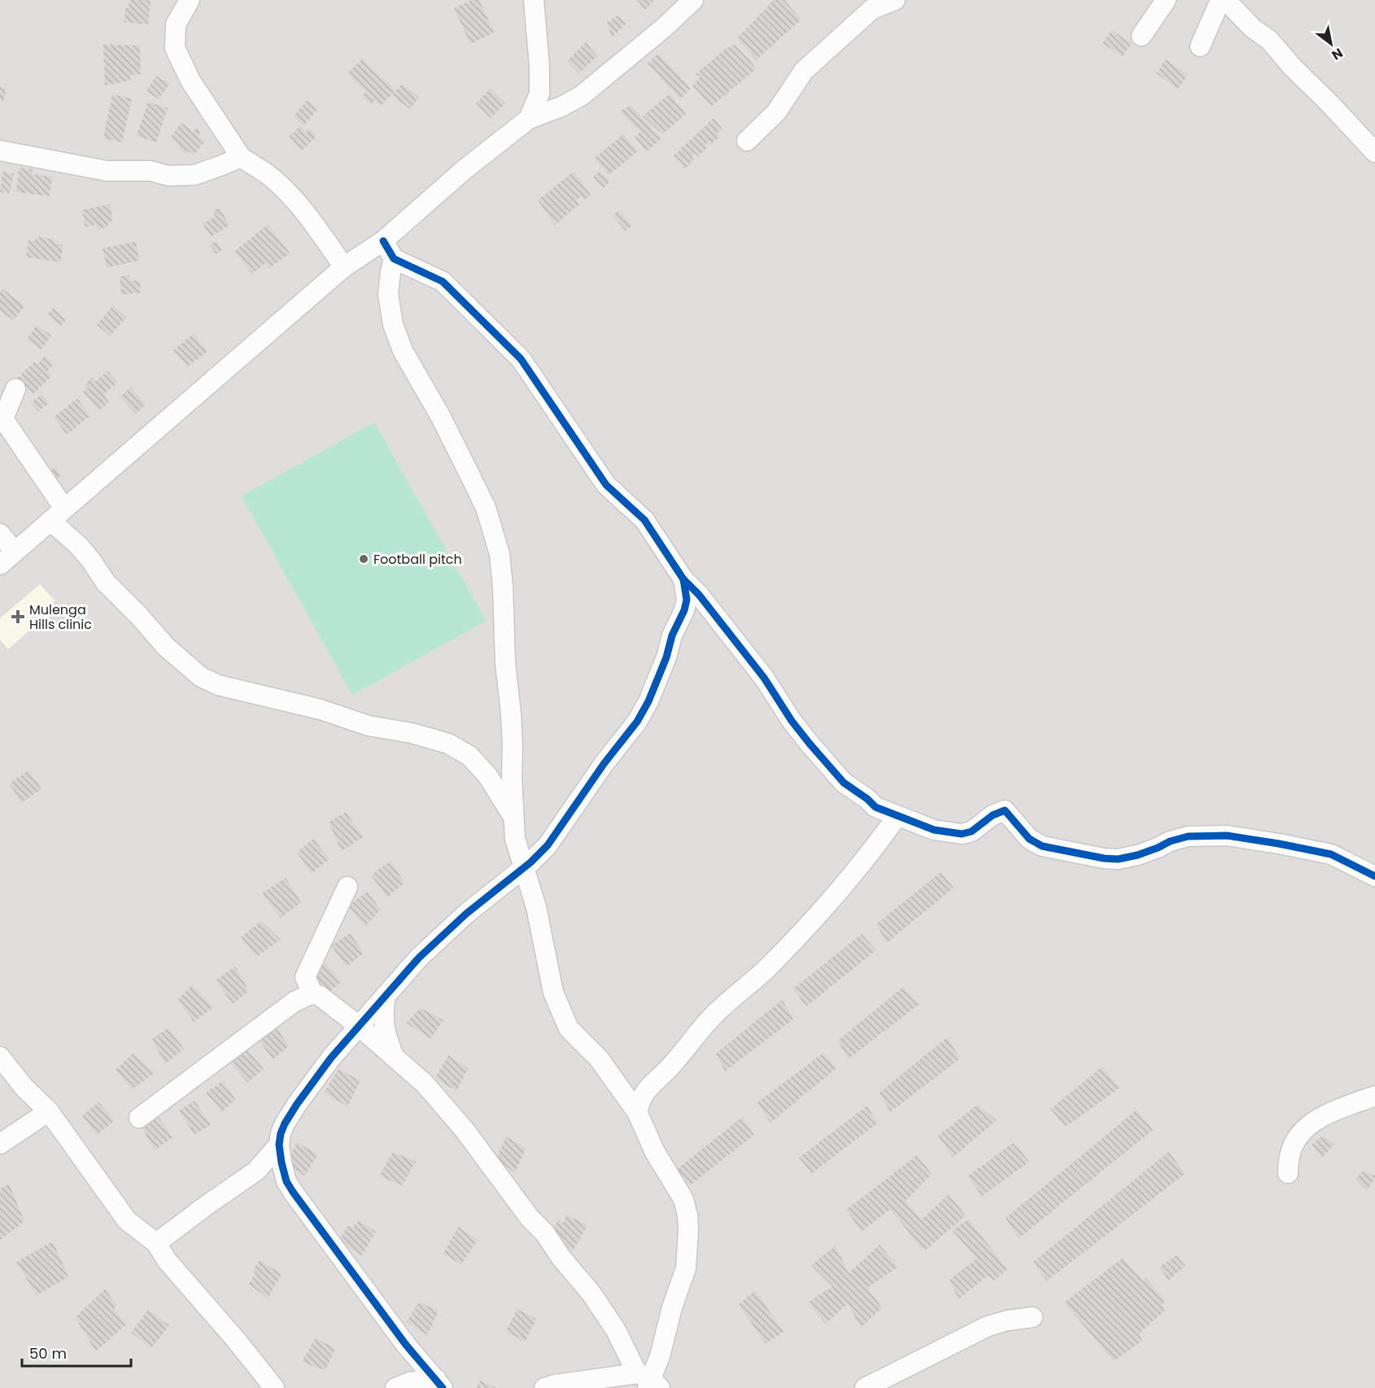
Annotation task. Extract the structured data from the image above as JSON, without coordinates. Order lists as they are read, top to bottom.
{
  "places": {
    "other": ["Football pitch"],
    "health": ["Mulenga Hills clinic"]
  },
  "scale_bar": "50 m",
  "north": "bottom right"
}
